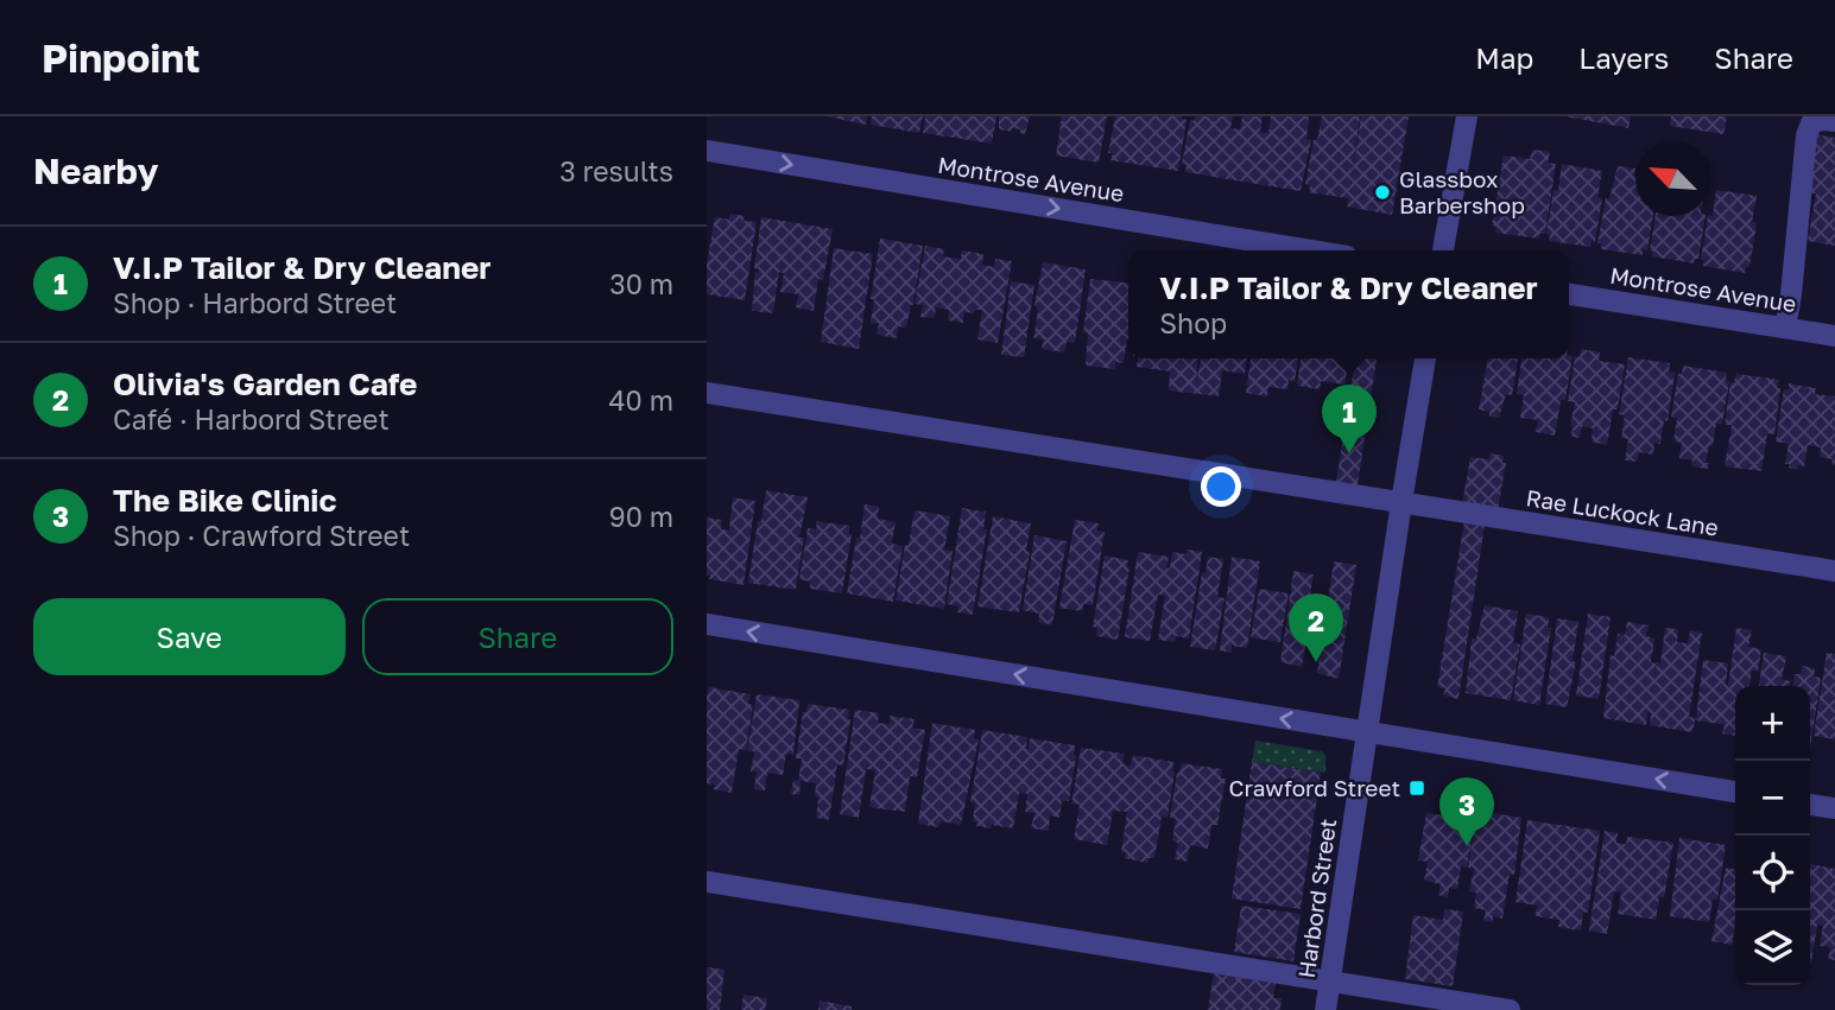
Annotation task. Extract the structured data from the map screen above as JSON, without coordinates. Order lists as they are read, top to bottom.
{
  "streets": {
    "street": ["Montrose Avenue", "Rae Luckock Lane", "Harbord Street"]
  },
  "crossings": [
    ["Rae Luckock Lane", "Harbord Street"]
  ],
  "one_way": ["Montrose Avenue"],
  "places": {
    "other": ["Glassbox Barbershop"],
    "transit": ["Crawford Street"]
  },
  "north": "top left",
  "page": {
    "header": "Pinpoint",
    "nav": ["Map", "Layers", "Share"],
    "heading": ["Nearby", "3 results"],
    "list": [
      {
        "mark": "1",
        "name": "V.I.P Tailor & Dry Cleaner",
        "note": "Shop · Harbord Street",
        "value": "30 m"
      },
      {
        "mark": "2",
        "name": "Olivia's Garden Cafe",
        "note": "Café · Harbord Street",
        "value": "40 m"
      },
      {
        "mark": "3",
        "name": "The Bike Clinic",
        "note": "Shop · Crawford Street",
        "value": "90 m"
      }
    ],
    "popup": ["V.I.P Tailor & Dry Cleaner", "Shop"],
    "pins": ["1", "2", "3"],
    "buttons": ["Save", "Share"],
    "map_buttons": ["+", "−"]
  }
}
